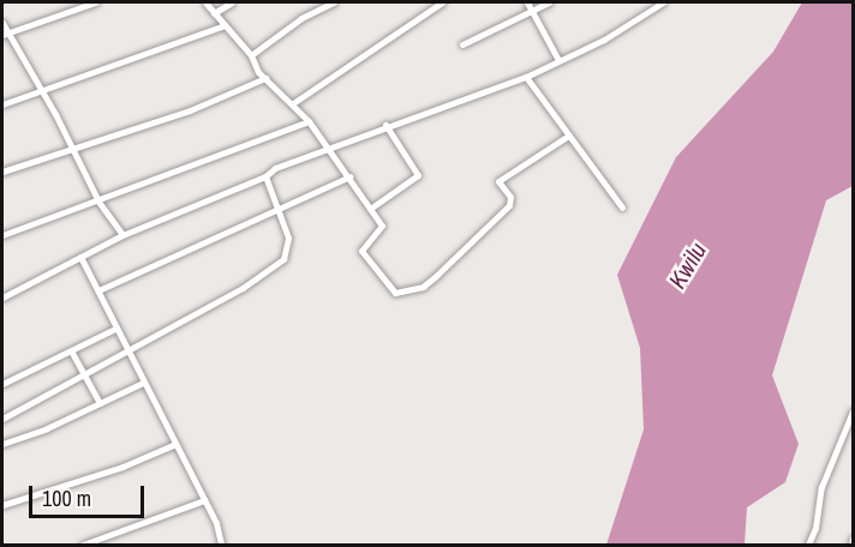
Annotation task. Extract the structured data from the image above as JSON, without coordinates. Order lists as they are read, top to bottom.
{
  "water": ["Kwilu"],
  "scale_bar": "100 m"
}
